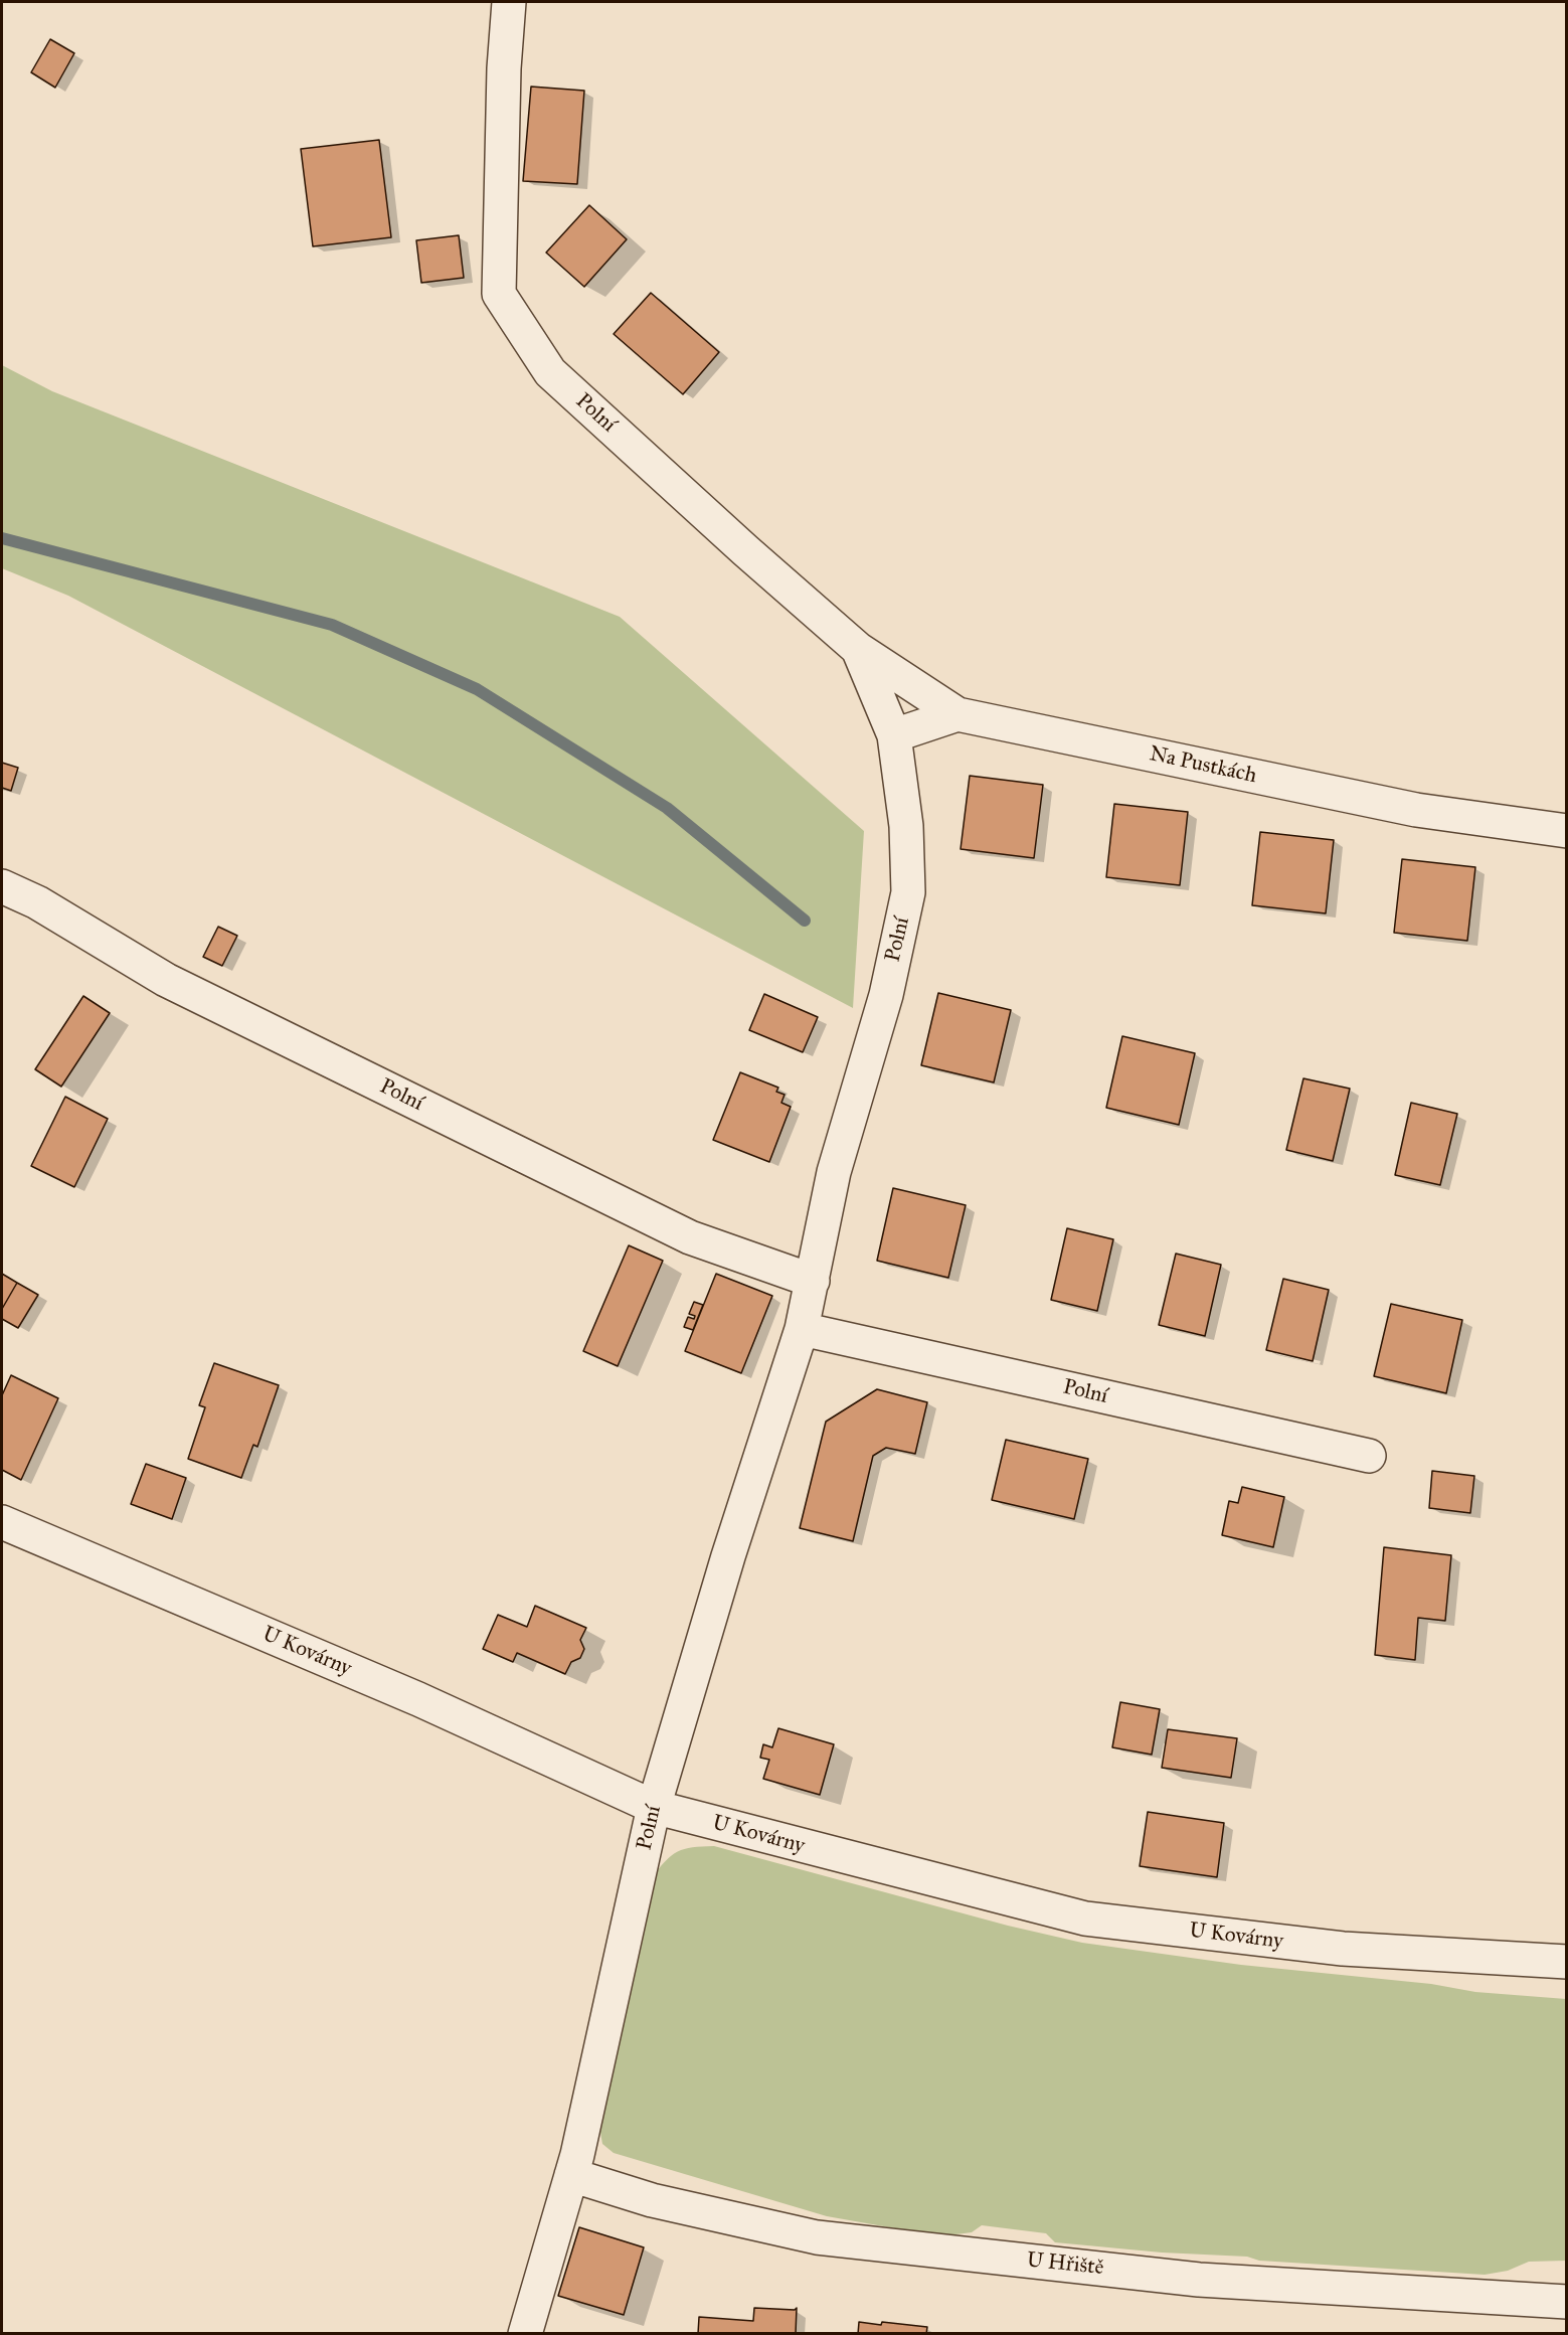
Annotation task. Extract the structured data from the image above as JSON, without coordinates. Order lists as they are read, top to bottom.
{
  "streets": {
    "street": [
      "Polní",
      "Na Pustkách",
      "U Kovárny",
      "U Hřiště"
    ]
  },
  "crossings": [
    ["Polní", "Na Pustkách"],
    ["Polní", "U Kovárny"],
    ["Polní", "U Hřiště"]
  ]
}
